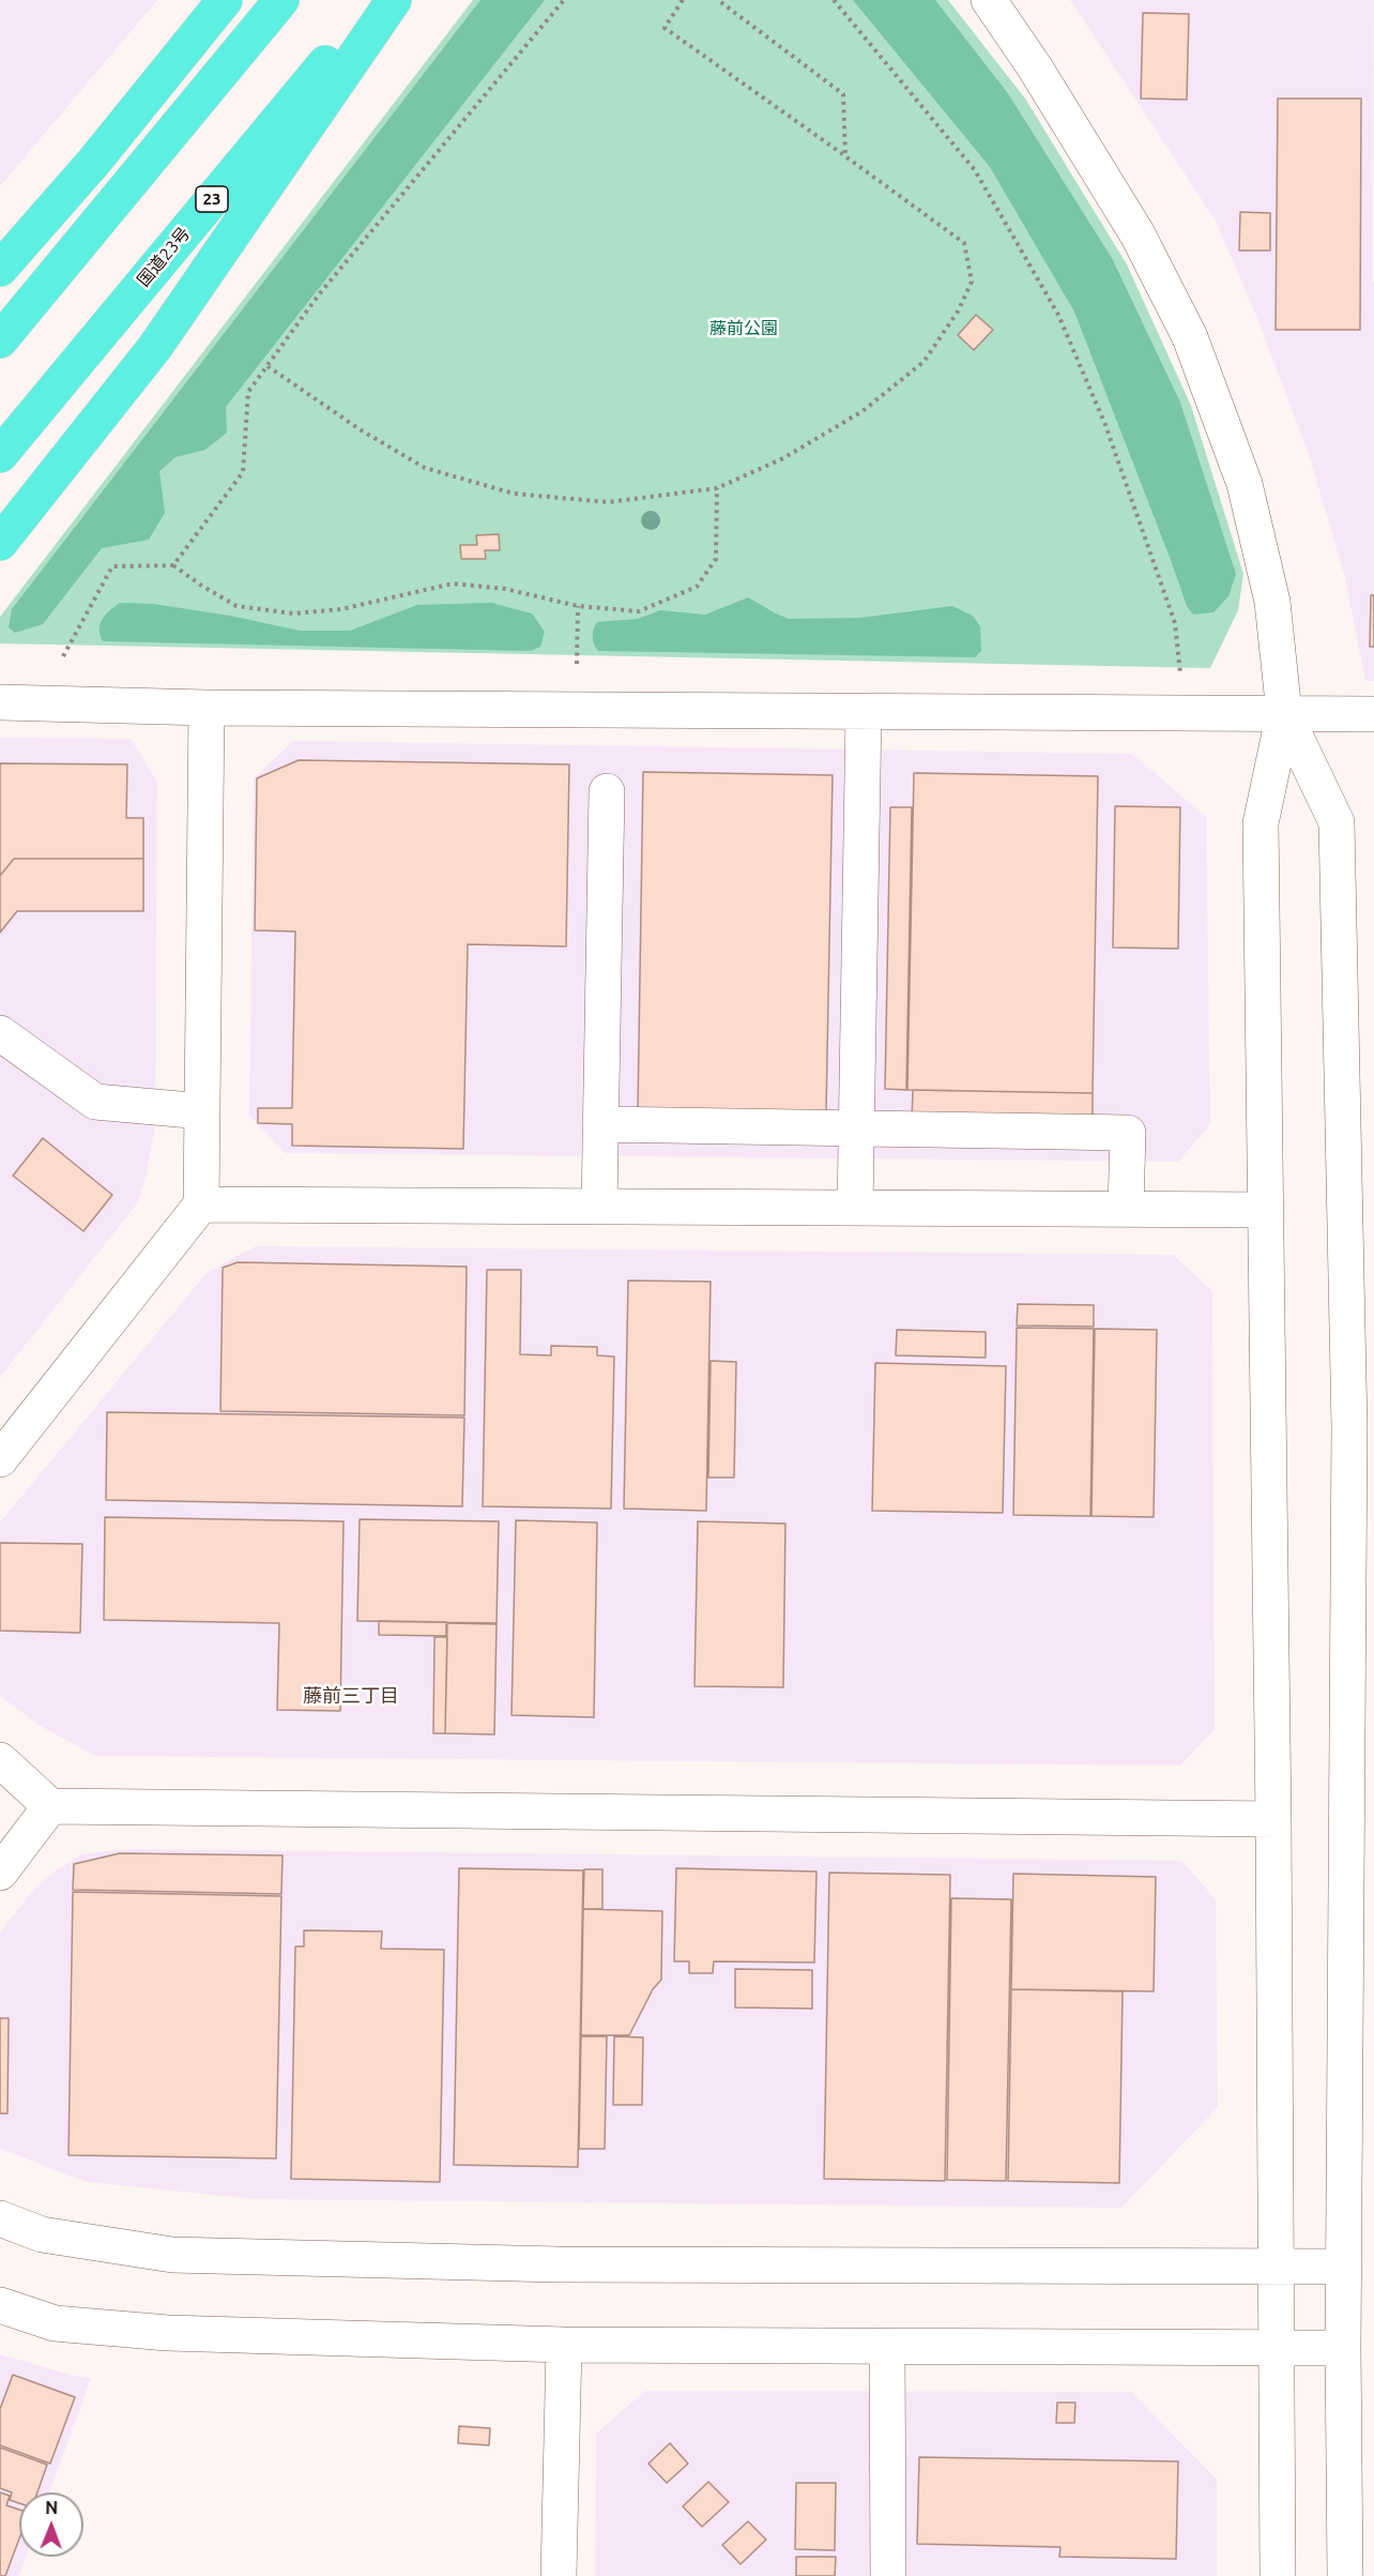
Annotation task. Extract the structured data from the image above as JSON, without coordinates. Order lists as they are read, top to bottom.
{
  "streets": {
    "highway": ["23", "国道23号"]
  },
  "districts": ["藤前三丁目"],
  "parks": ["藤前公園"],
  "north": "top"
}
